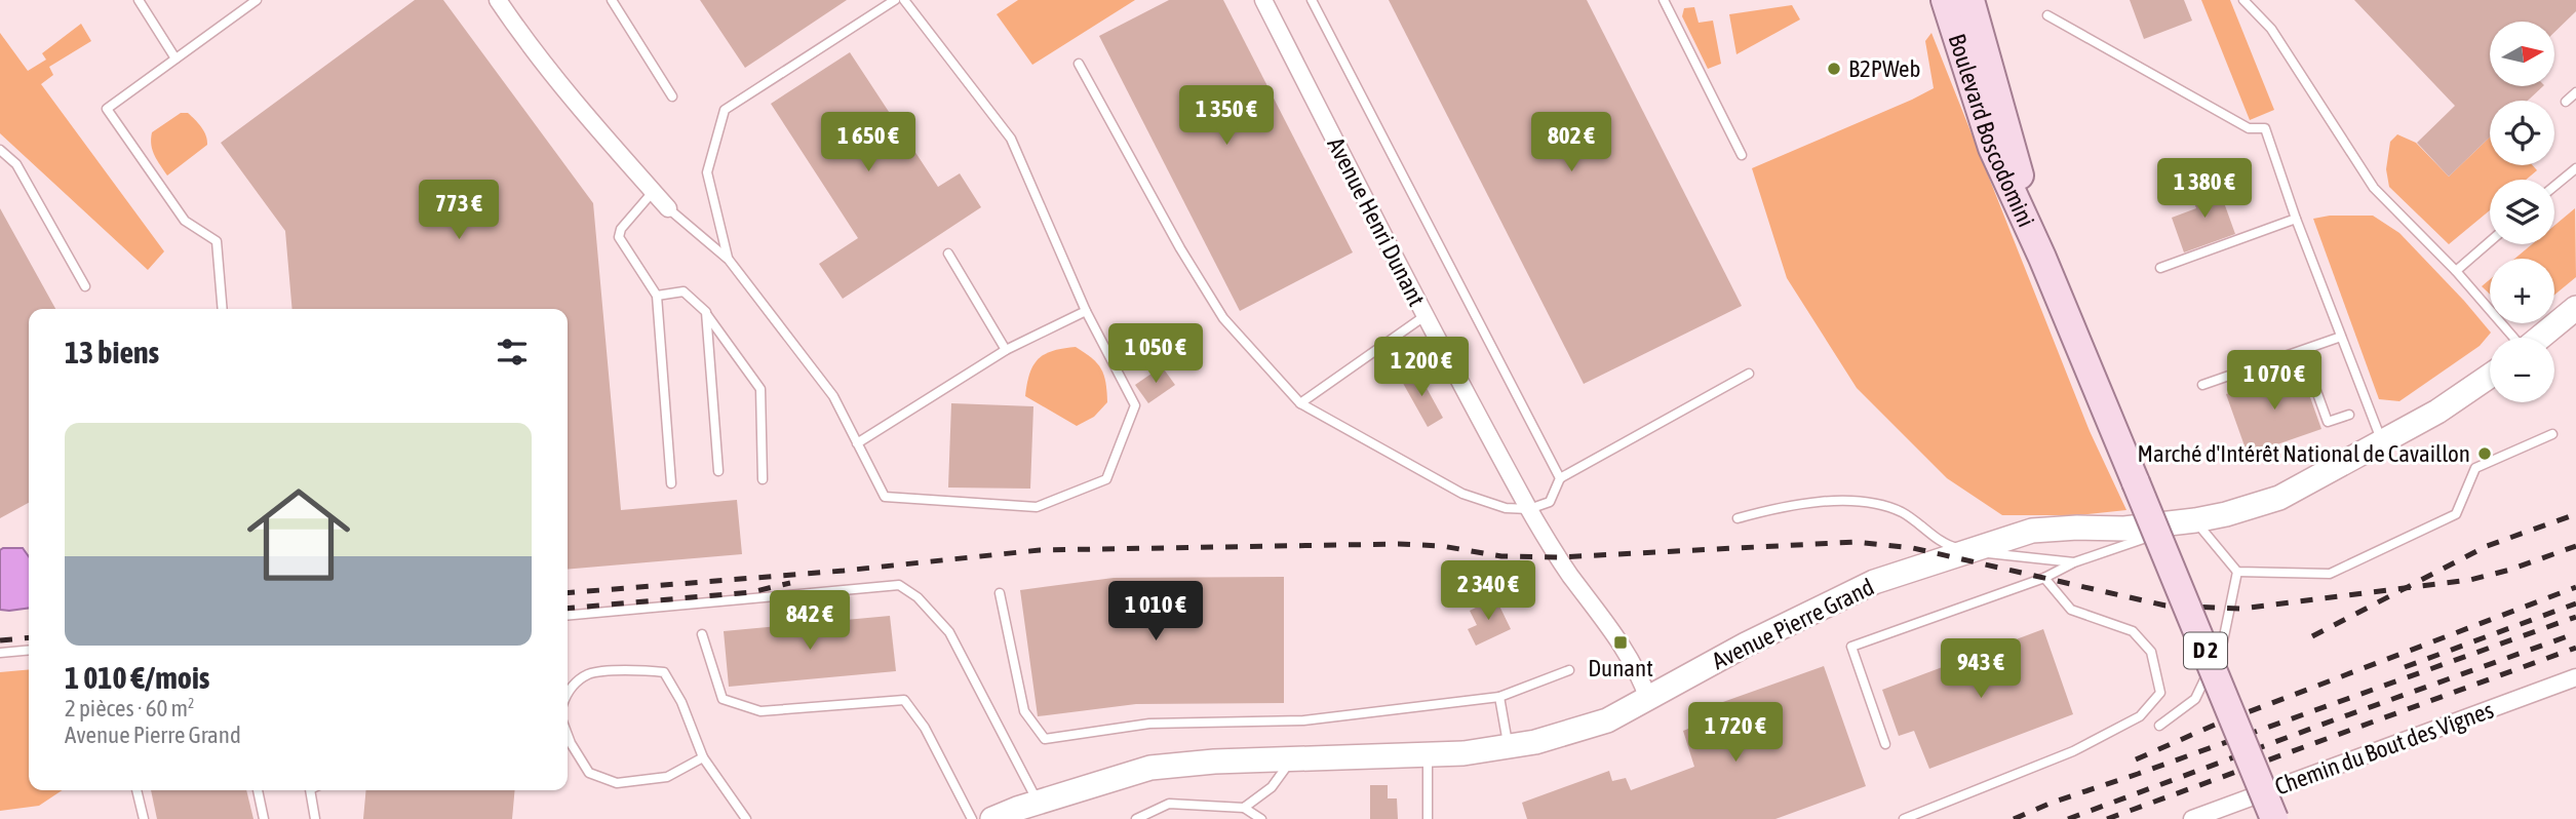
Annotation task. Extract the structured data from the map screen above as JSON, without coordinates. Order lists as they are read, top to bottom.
{
  "streets": {
    "main road": ["Boulevard Boscodomini", "D 2"],
    "street": ["Avenue Henri Dunant", "Avenue Pierre Grand", "Chemin du Bout des Vignes"]
  },
  "crossings": [
    ["Avenue Henri Dunant", "Avenue Pierre Grand"]
  ],
  "places": {
    "other": ["B2PWeb", "Marché d'Intérêt National de Cavaillon"],
    "transit": ["Dunant"]
  },
  "north": "right",
  "page": {
    "map_buttons": ["+", "−"],
    "price": [
      "1 350 €",
      "1 650 €",
      "802 €",
      "1 380 €",
      "773 €",
      "1 050 €",
      "1 200 €",
      "1 070 €",
      "2 340 €",
      "1 010 €",
      "842 €",
      "943 €",
      "1 720 €"
    ],
    "heading": "13 biens",
    "list": [
      {
        "name": "1 010 €/mois",
        "note": "2 pièces · 60 m² · Avenue Pierre Grand"
      }
    ]
  }
}
